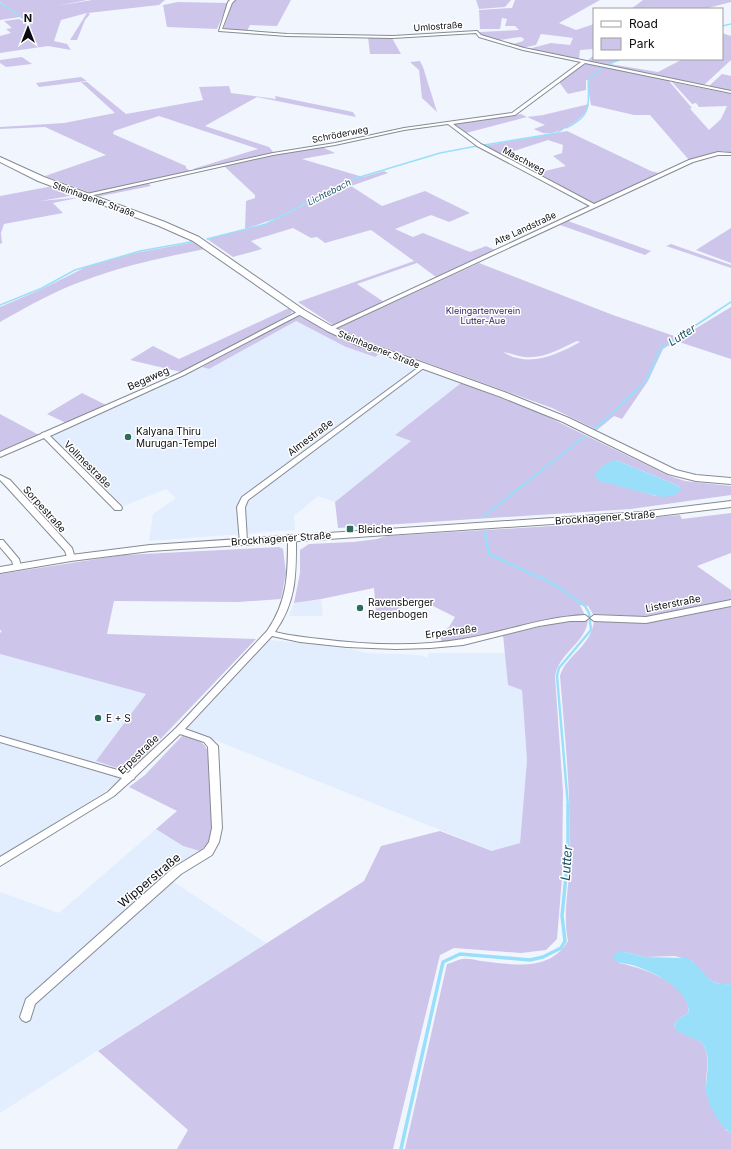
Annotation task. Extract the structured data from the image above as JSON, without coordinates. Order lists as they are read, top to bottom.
{
  "streets": {
    "main road": ["Steinhagener Straße", "Brockhagener Straße"],
    "street": [
      "Umlostraße",
      "Schröderweg",
      "Maschweg",
      "Alte Landstraße",
      "Begaweg",
      "Almestraße",
      "Vollmestraße",
      "Sorpestraße",
      "Listerstraße",
      "Erpestraße",
      "Wipperstraße"
    ]
  },
  "crossings": [
    ["Umlostraße", "Schröderweg"],
    ["Schröderweg", "Maschweg"],
    ["Schröderweg", "Steinhagener Straße"],
    ["Maschweg", "Alte Landstraße"],
    ["Steinhagener Straße", "Alte Landstraße"],
    ["Steinhagener Straße", "Begaweg"],
    ["Steinhagener Straße", "Almestraße"],
    ["Begaweg", "Vollmestraße"],
    ["Almestraße", "Brockhagener Straße"],
    ["Sorpestraße", "Brockhagener Straße"],
    ["Brockhagener Straße", "Erpestraße"],
    ["Listerstraße", "Erpestraße"],
    ["Erpestraße", "Wipperstraße"]
  ],
  "water": ["Lichtebach", "Lutter"],
  "parks": ["Kleingartenverein Lutter-Aue"],
  "places": {
    "other": ["Kalyana Thiru Murugan-Tempel", "Ravensberger Regenbogen", "E + S"],
    "transit": ["Bleiche"]
  },
  "legend": ["Road", "Park"],
  "north": "top"
}
